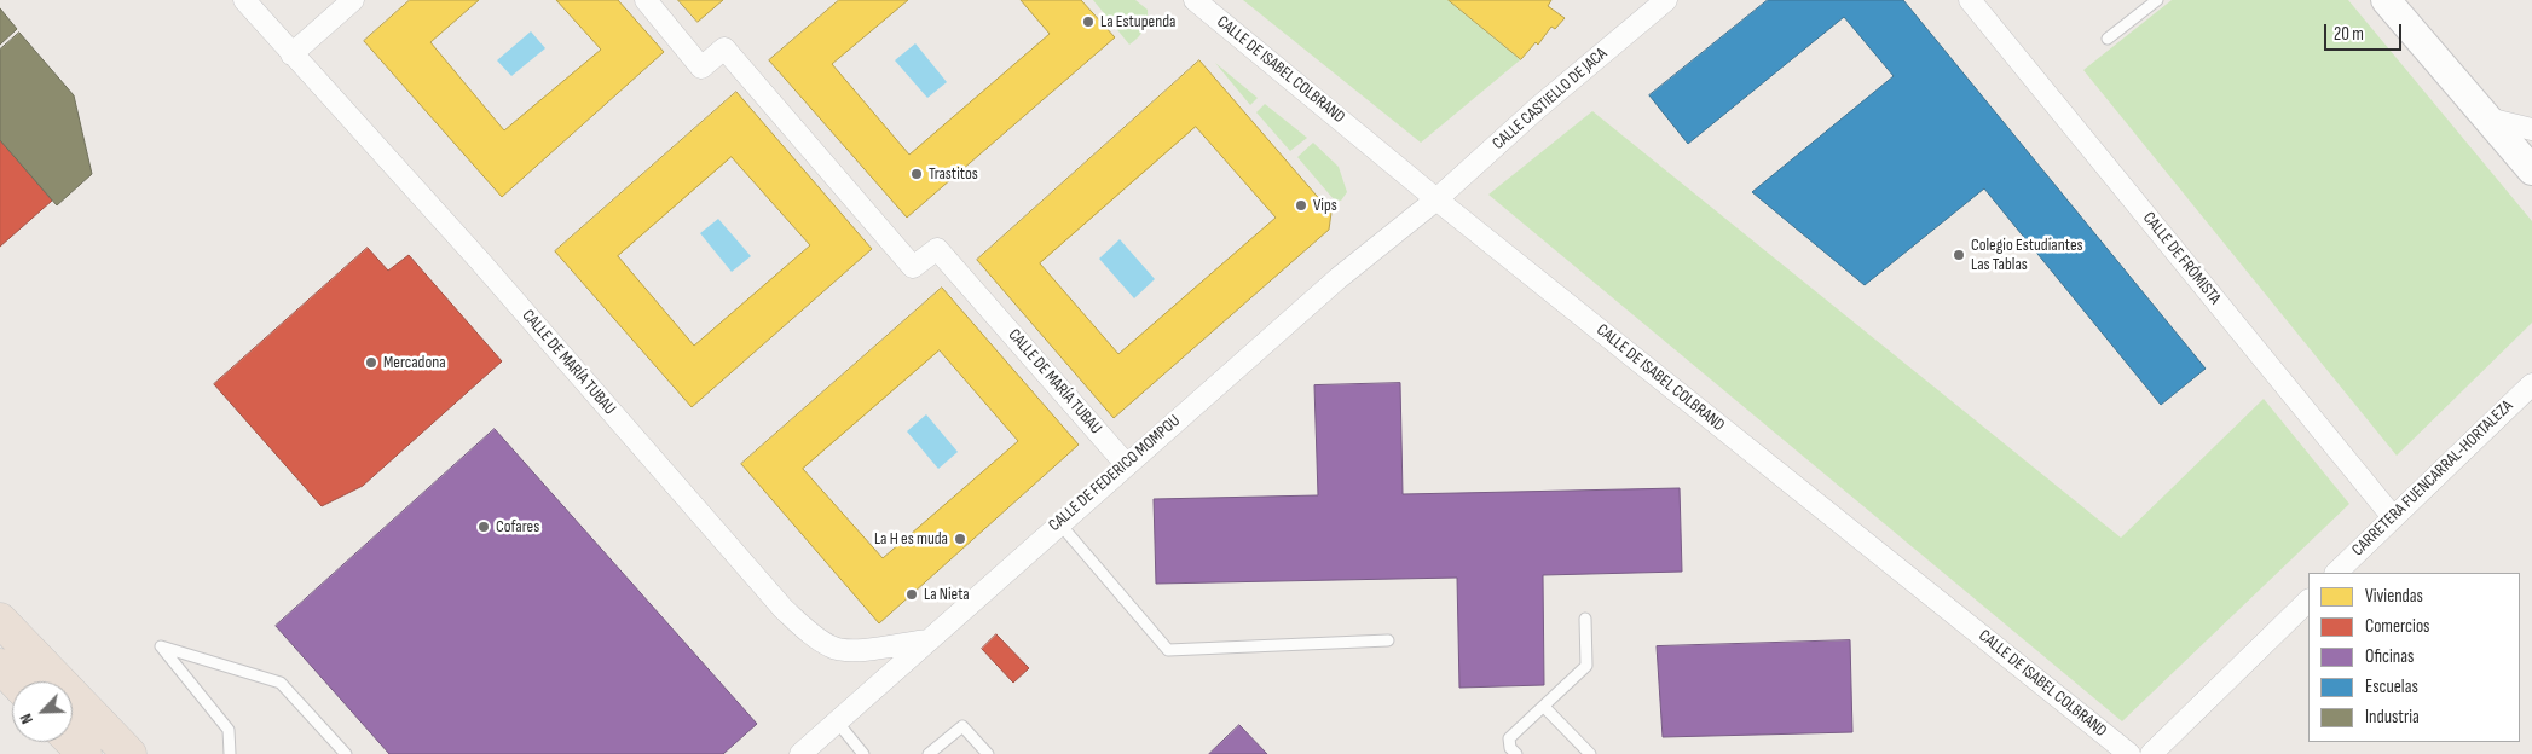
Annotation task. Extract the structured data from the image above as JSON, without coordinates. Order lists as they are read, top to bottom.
{
  "streets": {
    "street": [
      "CALLE DE ISABEL COLBRAND",
      "CALLE CASTIELLO DE JACA",
      "CALLE DE FRÓMISTA",
      "CALLE DE MARÍA TUBAU",
      "CALLE DE FEDERICO MOMPOU",
      "CARRETERA FUENCARRAL-HORTALEZA"
    ]
  },
  "crossings": [
    ["CALLE DE ISABEL COLBRAND", "CALLE CASTIELLO DE JACA"],
    ["CALLE DE ISABEL COLBRAND", "CALLE DE FEDERICO MOMPOU"],
    ["CALLE CASTIELLO DE JACA", "CALLE DE FEDERICO MOMPOU"],
    ["CALLE DE FRÓMISTA", "CARRETERA FUENCARRAL-HORTALEZA"],
    ["CALLE DE MARÍA TUBAU", "CALLE DE FEDERICO MOMPOU"]
  ],
  "places": [
    "La Estupenda",
    "Trastitos",
    "Vips",
    "Colegio Estudiantes Las Tablas",
    "Mercadona",
    "Cofares",
    "La H es muda",
    "La Nieta"
  ],
  "legend": [
    "Viviendas",
    "Comercios",
    "Oficinas",
    "Escuelas",
    "Industria"
  ],
  "scale_bar": "20 m",
  "north": "bottom left"
}
